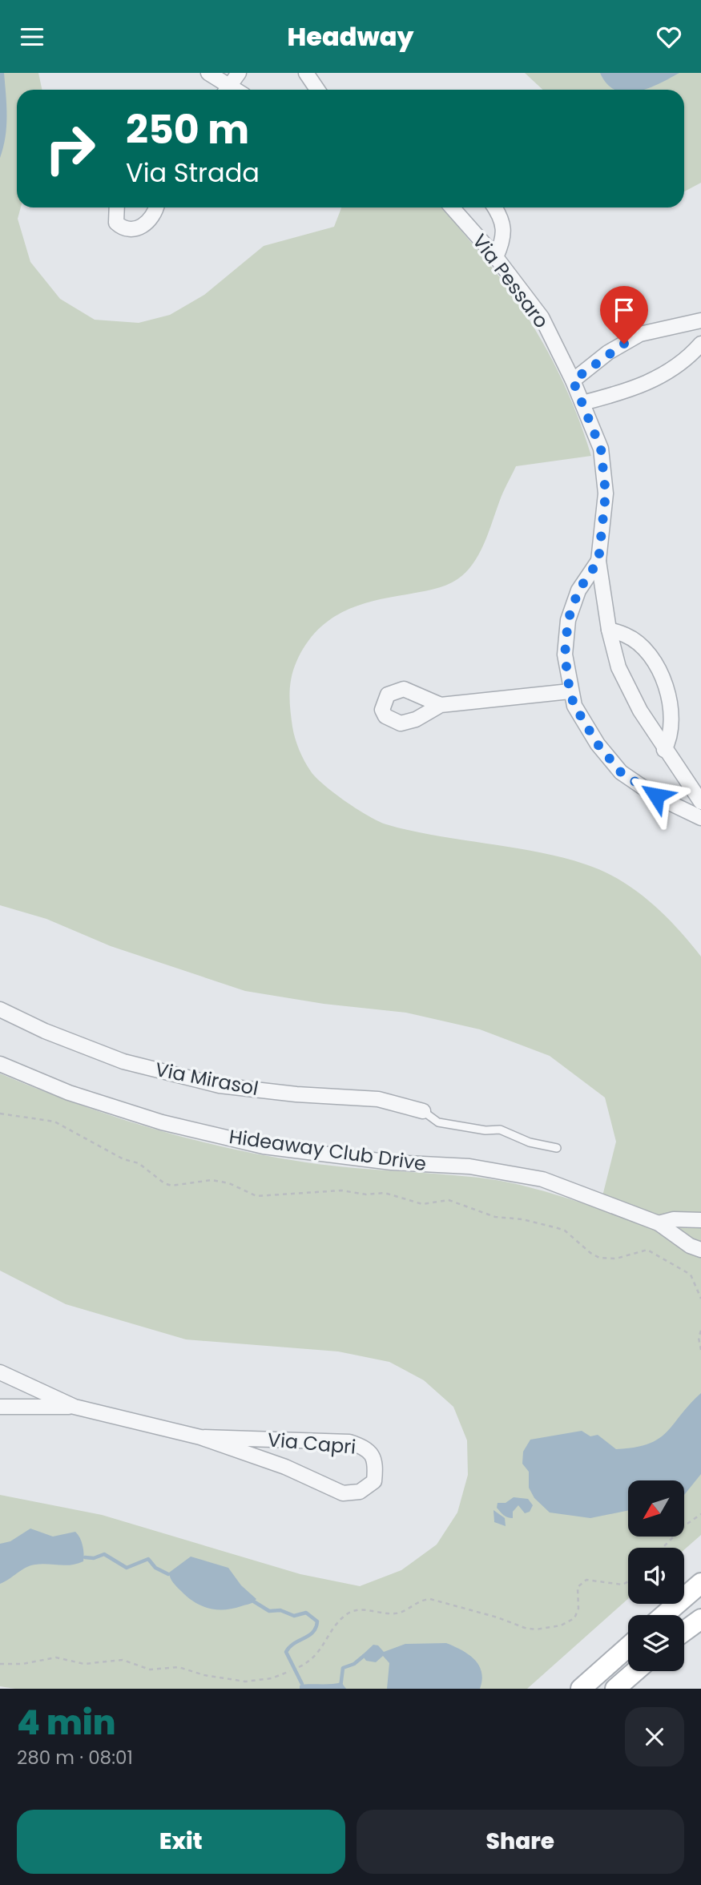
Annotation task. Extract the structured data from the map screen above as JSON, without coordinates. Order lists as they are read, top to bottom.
{
  "streets": {
    "street": [
      "Via Pessaro",
      "Via Mirasol",
      "Hideaway Club Drive",
      "Via Capri"
    ]
  },
  "north": "bottom left",
  "page": {
    "header": "Headway",
    "turn": ["250 m", "Via Strada"],
    "heading": ["4 min", "280 m · 08:01"],
    "buttons": ["Exit", "Share"]
  }
}
